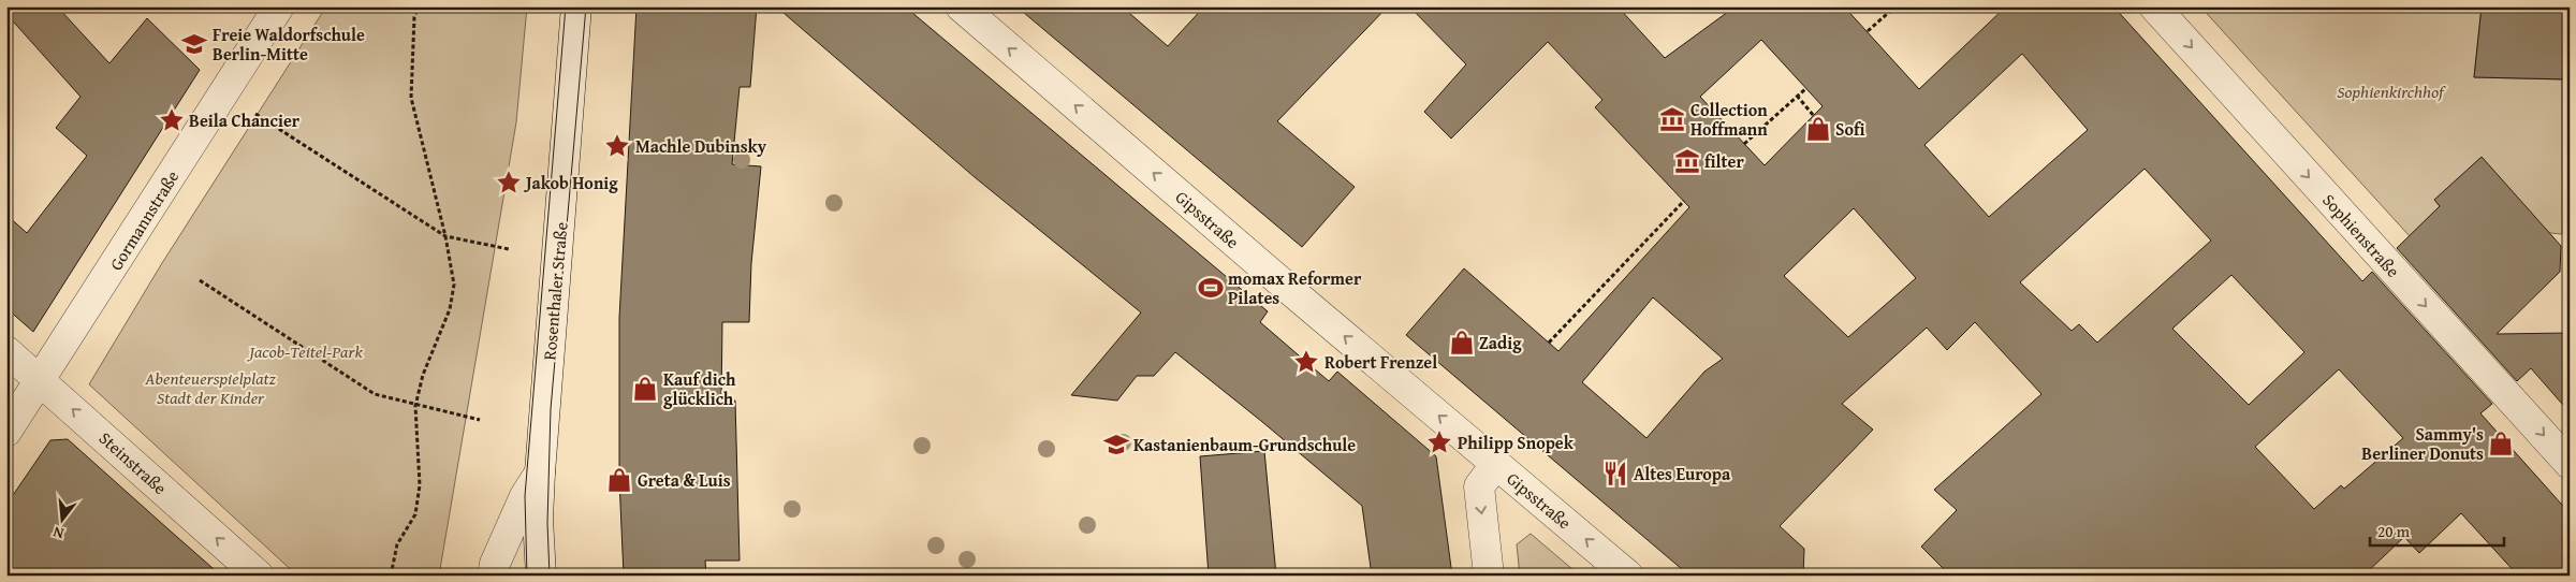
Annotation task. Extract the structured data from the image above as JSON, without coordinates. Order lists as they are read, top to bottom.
{
  "streets": {
    "street": [
      "Gipsstraße",
      "Gormannstraße",
      "Sophienstraße",
      "Rosenthaler Straße",
      "Steinstraße"
    ]
  },
  "crossings": [
    ["Gormannstraße", "Steinstraße"]
  ],
  "one_way": ["Gipsstraße", "Sophienstraße", "Steinstraße"],
  "parks": ["Sophienkirchhof", "Jacob-Teitel-Park", "Abenteuerspielplatz Stadt der Kinder"],
  "places": {
    "school or university": ["Freie Waldorfschule Berlin-Mitte", "Kastanienbaum-Grundschule"],
    "museum": ["Collection Hoffmann", "filter"],
    "place": [
      "Beila Chancier",
      "Machle Dubinsky",
      "Jakob Honig",
      "Robert Frenzel",
      "Philipp Snopek"
    ],
    "shop": [
      "Sofi",
      "Zadig",
      "Kauf dich glücklich",
      "Sammy's Berliner Donuts",
      "Greta & Luis"
    ],
    "sports": ["momax Reformer Pilates"],
    "restaurant": ["Altes Europa"]
  },
  "scale_bar": "20 m",
  "north": "bottom"
}
